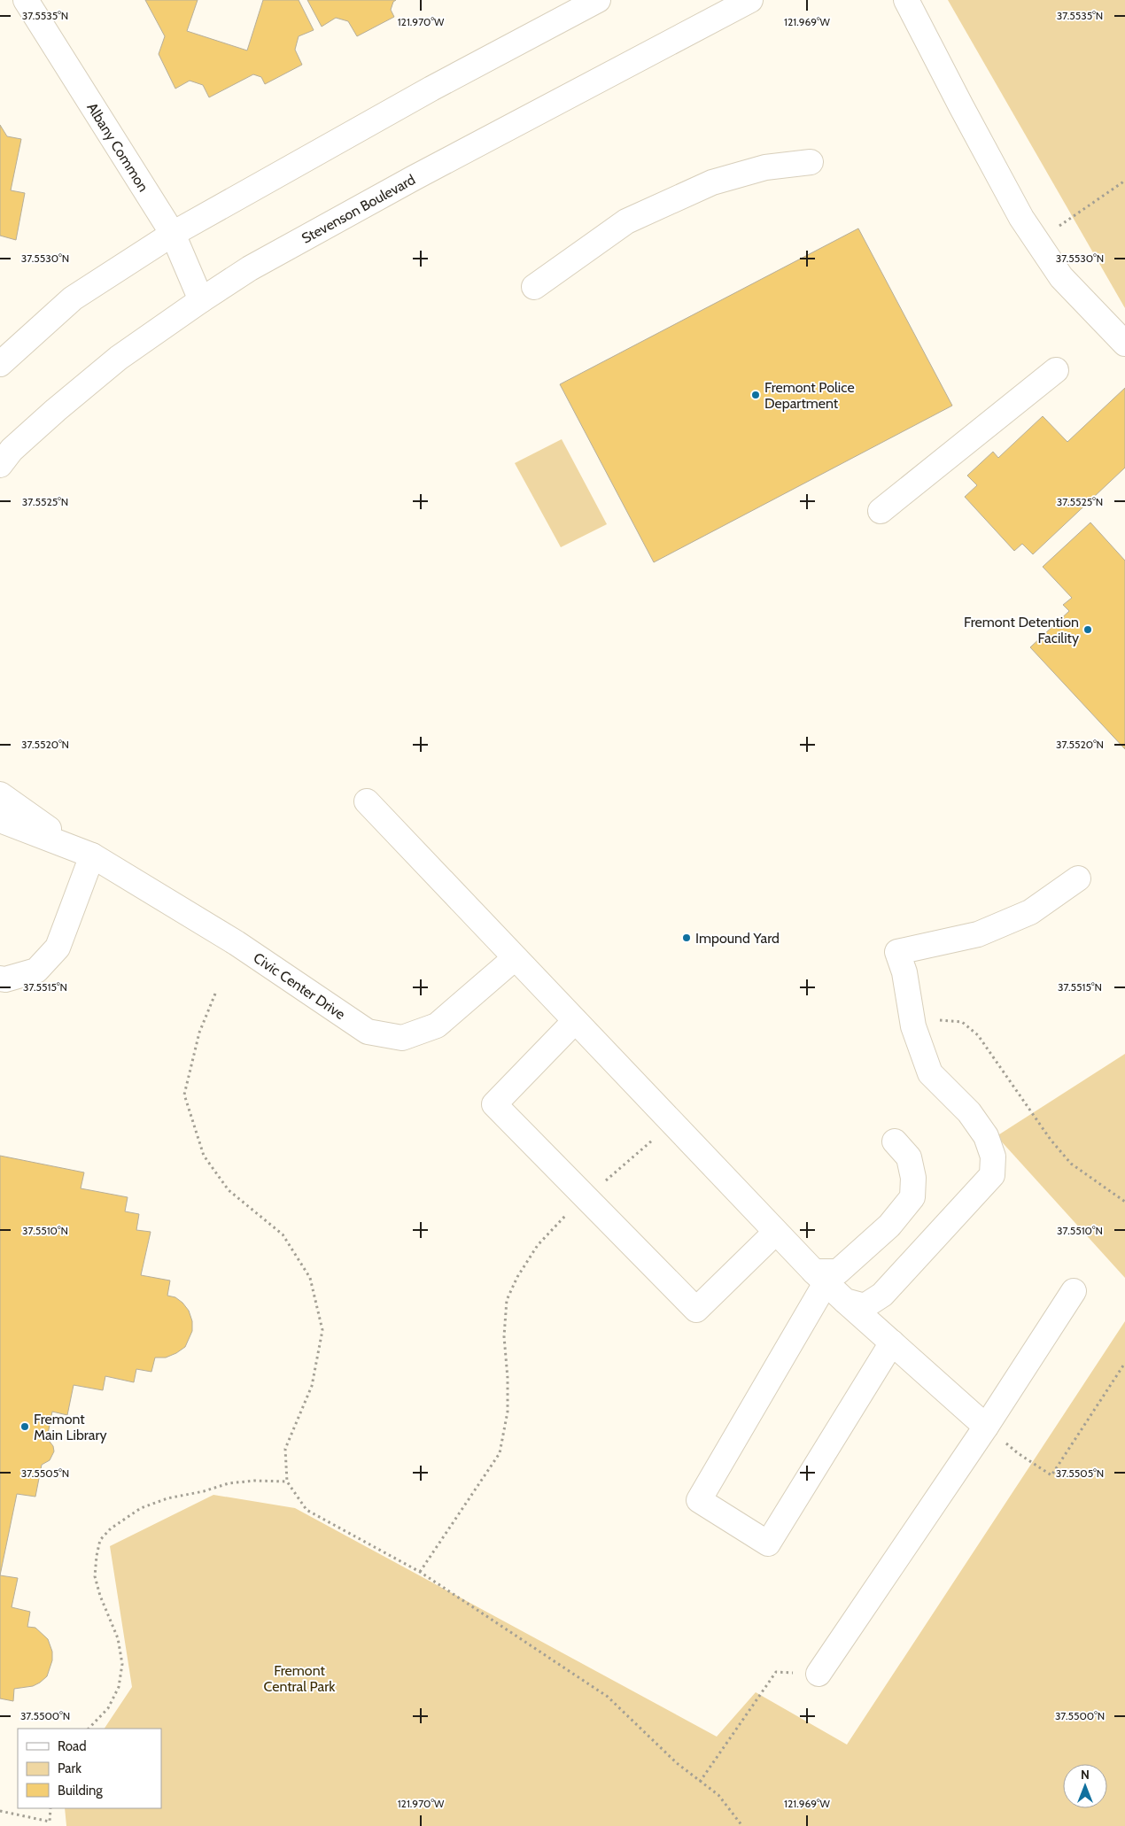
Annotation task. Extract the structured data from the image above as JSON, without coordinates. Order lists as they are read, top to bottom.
{
  "streets": {
    "main road": ["Albany Common", "Stevenson Boulevard", "Civic Center Drive"]
  },
  "crossings": [
    ["Albany Common", "Stevenson Boulevard"]
  ],
  "parks": ["Fremont Central Park"],
  "places": [
    "Fremont Police Department",
    "Fremont Detention Facility",
    "Impound Yard",
    "Fremont Main Library"
  ],
  "legend": ["Road", "Park", "Building"],
  "north": "top",
  "coordinates": [
    "37.5535°N",
    "121.970°W",
    "121.969°W",
    "37.5530°N",
    "37.5525°N",
    "37.5520°N",
    "37.5515°N",
    "37.5510°N",
    "37.5505°N",
    "37.5500°N"
  ]
}
